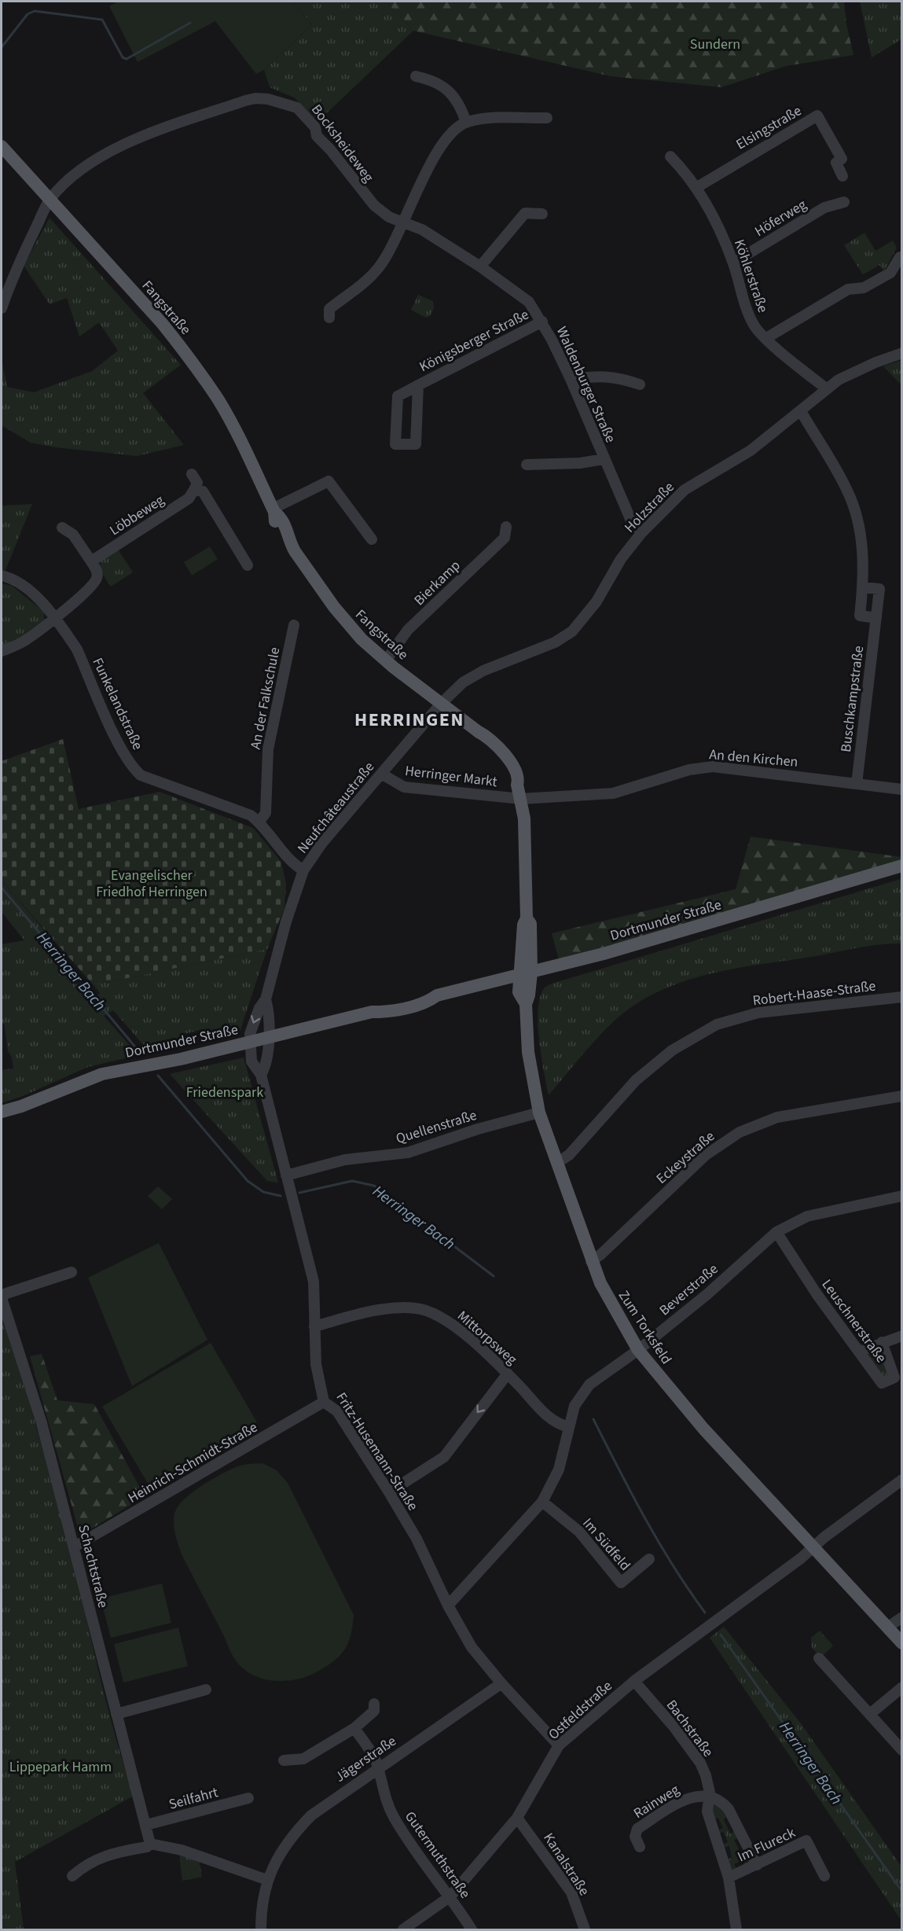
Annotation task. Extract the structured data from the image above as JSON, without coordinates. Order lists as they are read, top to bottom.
{
  "streets": {
    "main road": ["Fangstraße", "Dortmunder Straße", "Zum Torksfeld"],
    "street": [
      "Elsingstraße",
      "Bocksheideweg",
      "Höferweg",
      "Köhlerstraße",
      "Königsberger Straße",
      "Waldenburger Straße",
      "Holzstraße",
      "Löbbeweg",
      "Bierkamp",
      "An der Falkschule",
      "Buschkampstraße",
      "Funkelandstraße",
      "An den Kirchen",
      "Herringer Markt",
      "Neufchâteaustraße",
      "Robert-Haase-Straße",
      "Quellenstraße",
      "Eckeystraße",
      "Beverstraße",
      "Leuschnerstraße",
      "Mittorpsweg",
      "Fritz-Husemann-Straße",
      "Heinrich-Schmidt-Straße",
      "Im Südfeld",
      "Schachtstraße",
      "Ostfeldstraße",
      "Bachstraße",
      "Jägerstraße",
      "Seilfahrt",
      "Rainweg",
      "Im Flureck",
      "Gutermuthstraße",
      "Kanalstraße"
    ]
  },
  "crossings": [
    ["Elsingstraße", "Köhlerstraße"],
    ["Bocksheideweg", "Fangstraße"],
    ["Bocksheideweg", "Königsberger Straße"],
    ["Bocksheideweg", "Waldenburger Straße"],
    ["Höferweg", "Köhlerstraße"],
    ["Köhlerstraße", "Holzstraße"],
    ["Fangstraße", "Holzstraße"],
    ["Fangstraße", "Bierkamp"],
    ["Fangstraße", "An den Kirchen"],
    ["Fangstraße", "Herringer Markt"],
    ["Fangstraße", "Neufchâteaustraße"],
    ["Fangstraße", "Dortmunder Straße"],
    ["Fangstraße", "Zum Torksfeld"],
    ["Königsberger Straße", "Waldenburger Straße"],
    ["Waldenburger Straße", "Holzstraße"],
    ["Holzstraße", "Neufchâteaustraße"],
    ["An der Falkschule", "Funkelandstraße"],
    ["Buschkampstraße", "An den Kirchen"],
    ["An den Kirchen", "Herringer Markt"],
    ["Herringer Markt", "Neufchâteaustraße"],
    ["Neufchâteaustraße", "Dortmunder Straße"],
    ["Neufchâteaustraße", "Fritz-Husemann-Straße"],
    ["Dortmunder Straße", "Zum Torksfeld"],
    ["Dortmunder Straße", "Fritz-Husemann-Straße"],
    ["Robert-Haase-Straße", "Zum Torksfeld"],
    ["Quellenstraße", "Zum Torksfeld"],
    ["Quellenstraße", "Fritz-Husemann-Straße"],
    ["Eckeystraße", "Zum Torksfeld"],
    ["Beverstraße", "Leuschnerstraße"],
    ["Beverstraße", "Zum Torksfeld"],
    ["Beverstraße", "Mittorpsweg"],
    ["Beverstraße", "Fritz-Husemann-Straße"],
    ["Beverstraße", "Im Südfeld"],
    ["Zum Torksfeld", "Ostfeldstraße"],
    ["Mittorpsweg", "Fritz-Husemann-Straße"],
    ["Fritz-Husemann-Straße", "Heinrich-Schmidt-Straße"],
    ["Fritz-Husemann-Straße", "Ostfeldstraße"],
    ["Fritz-Husemann-Straße", "Jägerstraße"],
    ["Heinrich-Schmidt-Straße", "Schachtstraße"],
    ["Schachtstraße", "Seilfahrt"],
    ["Ostfeldstraße", "Bachstraße"],
    ["Ostfeldstraße", "Gutermuthstraße"],
    ["Ostfeldstraße", "Kanalstraße"],
    ["Bachstraße", "Rainweg"],
    ["Bachstraße", "Im Flureck"],
    ["Jägerstraße", "Gutermuthstraße"]
  ],
  "districts": ["HERRINGEN"],
  "water": ["Herringer Bach"],
  "parks": [
    "Sundern",
    "Evangelischer Friedhof Herringen",
    "Friedenspark",
    "Lippepark Hamm"
  ]
}
